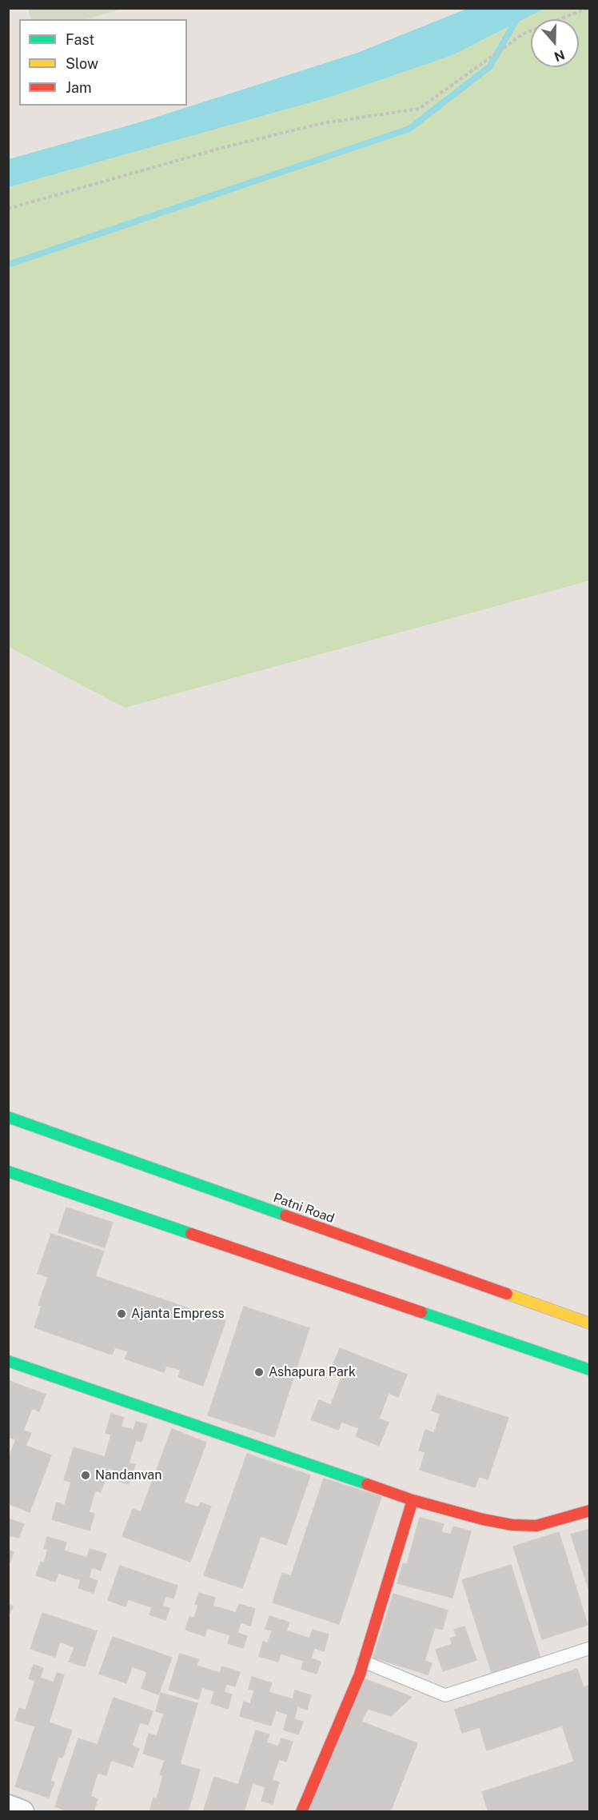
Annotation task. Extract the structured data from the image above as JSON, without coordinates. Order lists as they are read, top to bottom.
{
  "streets": {
    "main road": ["Patni Road"]
  },
  "places": ["Ajanta Empress", "Ashapura Park", "Nandanvan"],
  "legend": ["Fast", "Slow", "Jam"],
  "north": "bottom"
}
